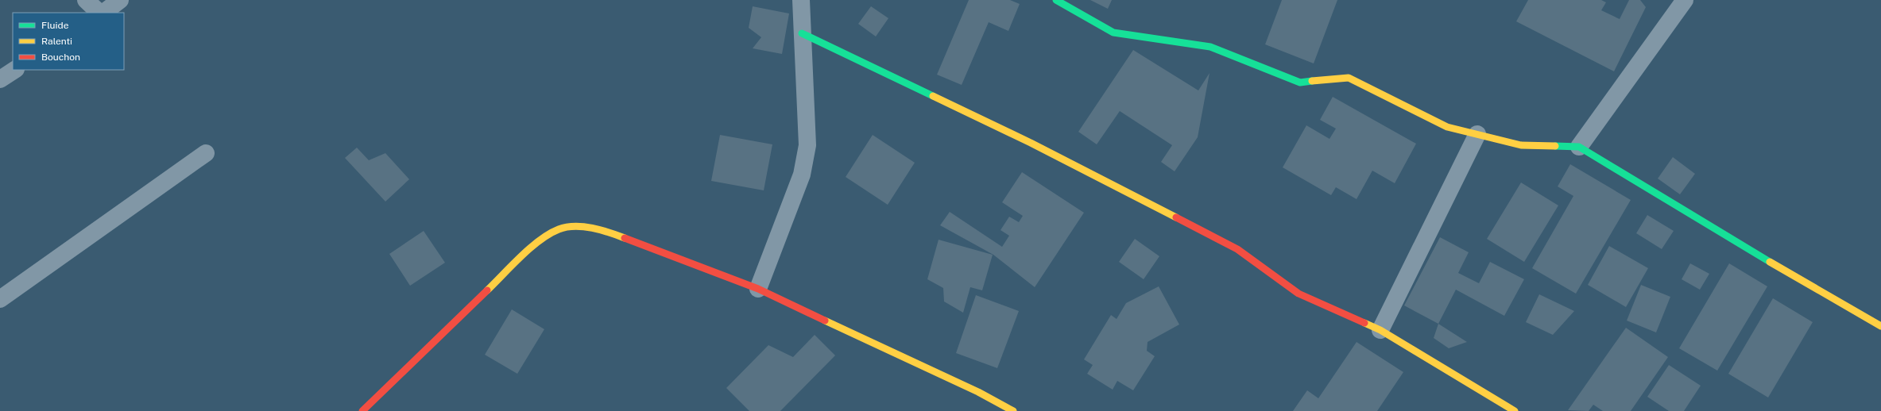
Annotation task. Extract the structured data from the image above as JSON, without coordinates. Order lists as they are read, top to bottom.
{
  "legend": ["Fluide", "Ralenti", "Bouchon"]
}
